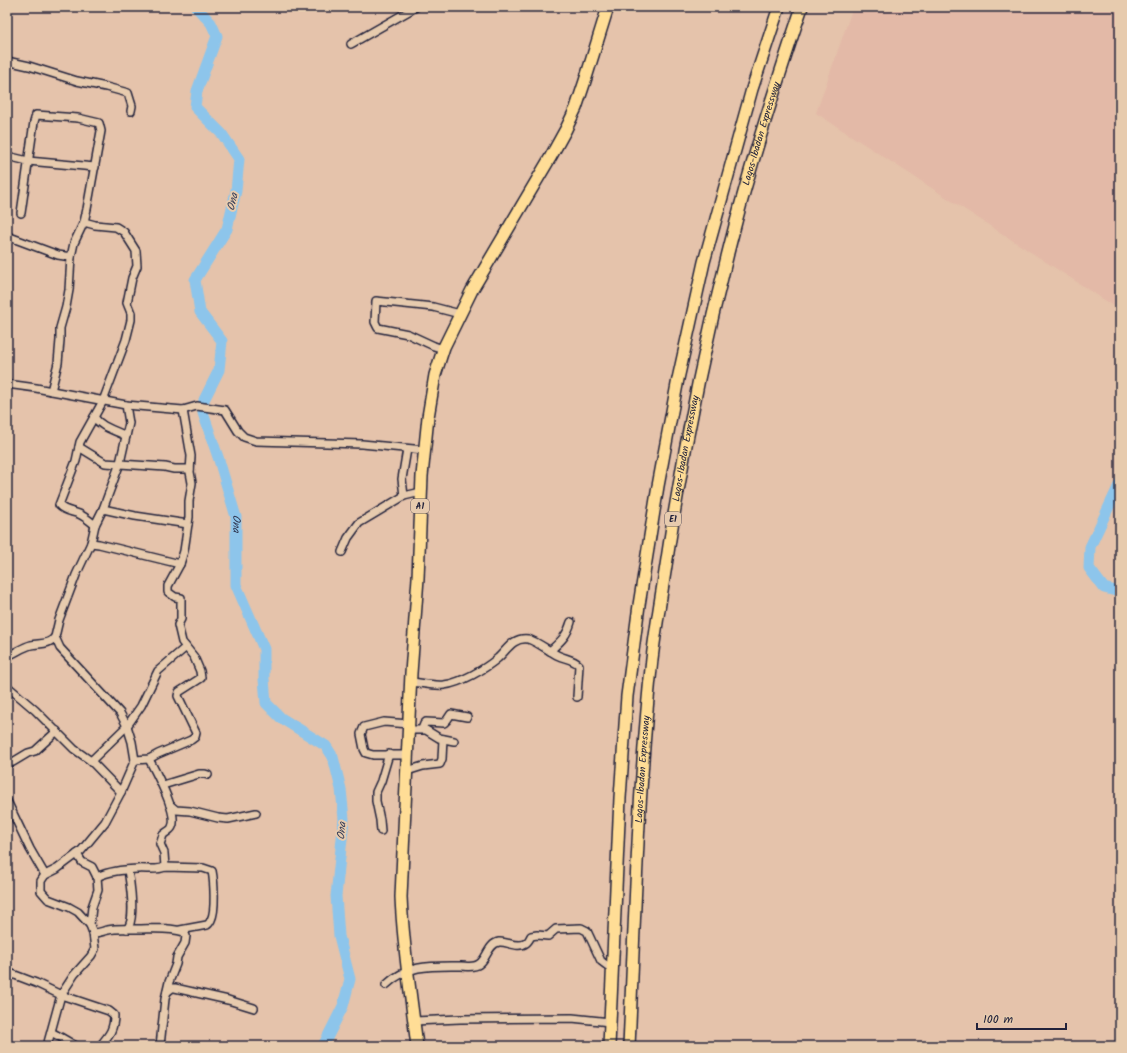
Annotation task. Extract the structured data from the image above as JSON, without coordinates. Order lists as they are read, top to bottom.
{
  "streets": {
    "highway": ["Lagos-Ibadan Expressway", "A1", "E1"]
  },
  "water": ["Ona"],
  "scale_bar": "100 m"
}
